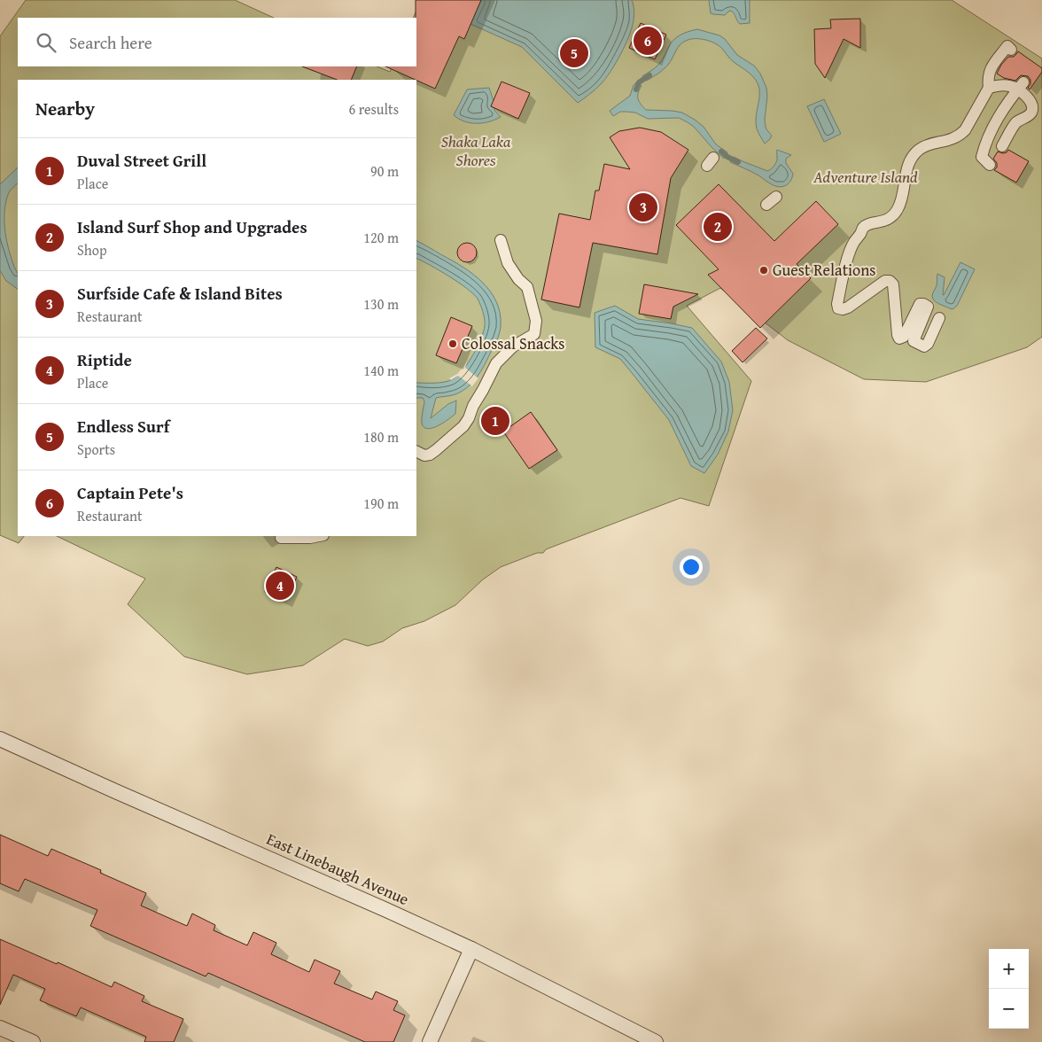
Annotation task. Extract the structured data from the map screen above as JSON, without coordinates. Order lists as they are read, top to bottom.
{
  "streets": {
    "street": ["East Linebaugh Avenue"]
  },
  "parks": ["Shaka Laka Shores", "Adventure Island"],
  "places": ["Guest Relations", "Colossal Snacks"],
  "page": {
    "search": "Search here",
    "pins": [
      "6",
      "5",
      "3",
      "2",
      "1",
      "4"
    ],
    "heading": ["Nearby", "6 results"],
    "list": [
      {
        "mark": "1",
        "name": "Duval Street Grill",
        "note": "Place",
        "value": "90 m"
      },
      {
        "mark": "2",
        "name": "Island Surf Shop and Upgrades",
        "note": "Shop",
        "value": "120 m"
      },
      {
        "mark": "3",
        "name": "Surfside Cafe & Island Bites",
        "note": "Restaurant",
        "value": "130 m"
      },
      {
        "mark": "4",
        "name": "Riptide",
        "note": "Place",
        "value": "140 m"
      },
      {
        "mark": "5",
        "name": "Endless Surf",
        "note": "Sports",
        "value": "180 m"
      },
      {
        "mark": "6",
        "name": "Captain Pete's",
        "note": "Restaurant",
        "value": "190 m"
      }
    ],
    "map_buttons": ["+", "−"]
  }
}
